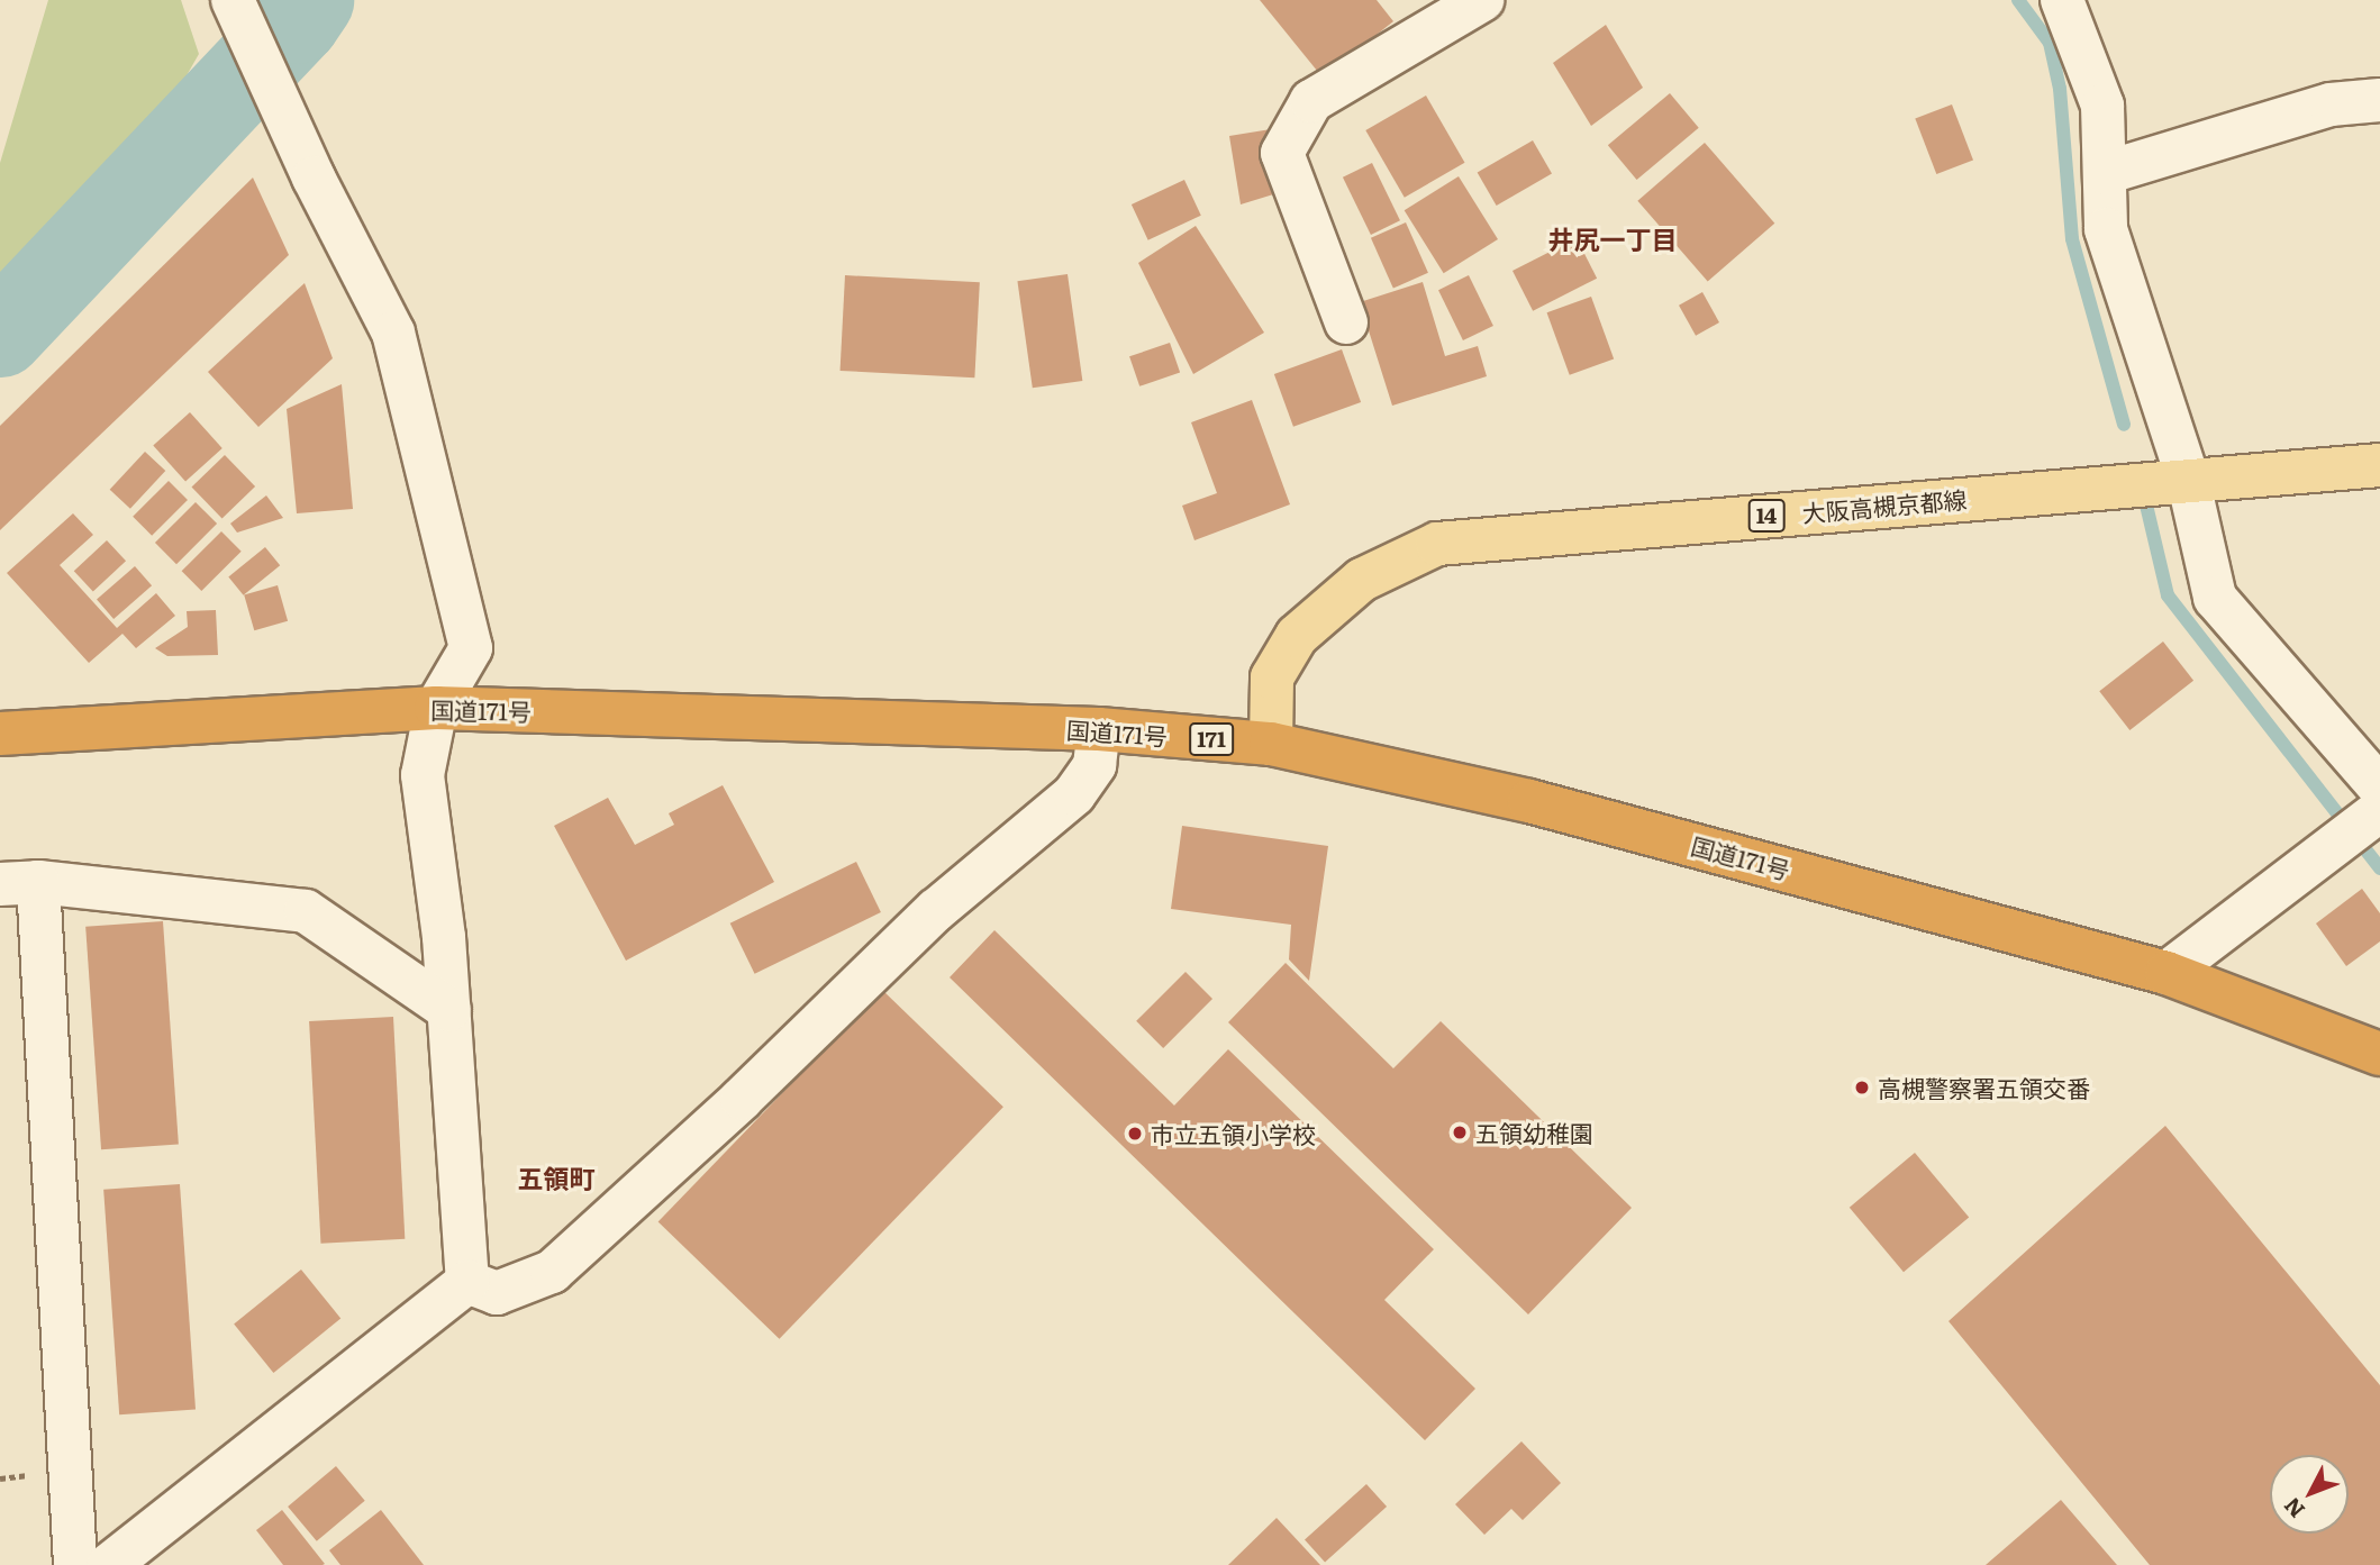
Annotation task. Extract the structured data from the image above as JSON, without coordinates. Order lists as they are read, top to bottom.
{
  "streets": {
    "highway": ["国道171号", "171"],
    "main road": ["大阪高槻京都線", "14"]
  },
  "crossings": [
    ["大阪高槻京都線", "国道171号"]
  ],
  "districts": ["井尻一丁目", "五領町"],
  "places": ["高槻警察署五領交番", "五領幼稚園", "市立五領小学校"],
  "north": "bottom left"
}
